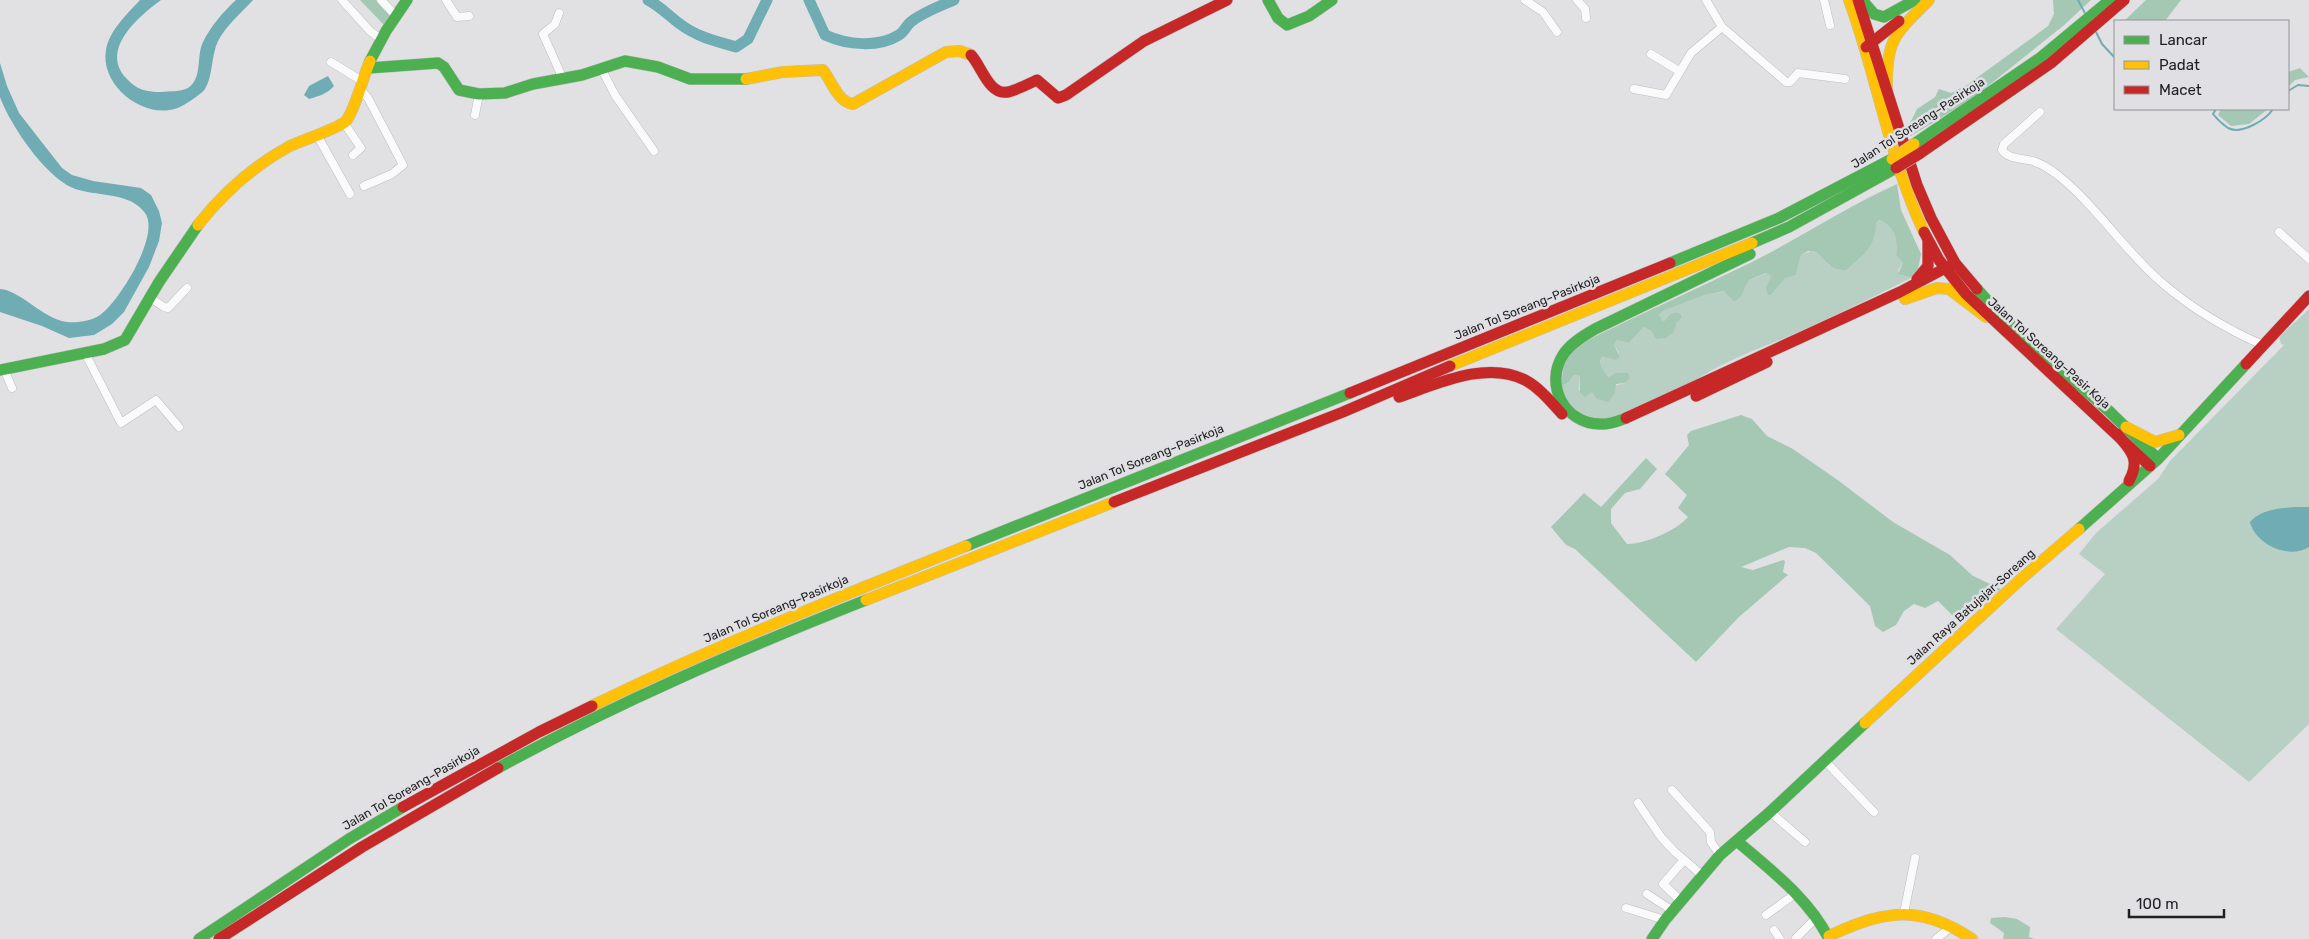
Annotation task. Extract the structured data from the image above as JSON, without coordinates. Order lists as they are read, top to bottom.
{
  "streets": {
    "main road": ["Jalan Tol Soreang–Pasirkoja", "Jalan Tol Soreang–Pasir Koja", "Jalan Raya Batujajar-Soreang"]
  },
  "crossings": [
    ["Jalan Tol Soreang–Pasir Koja", "Jalan Raya Batujajar-Soreang"]
  ],
  "legend": ["Lancar", "Padat", "Macet"],
  "scale_bar": "100 m"
}
